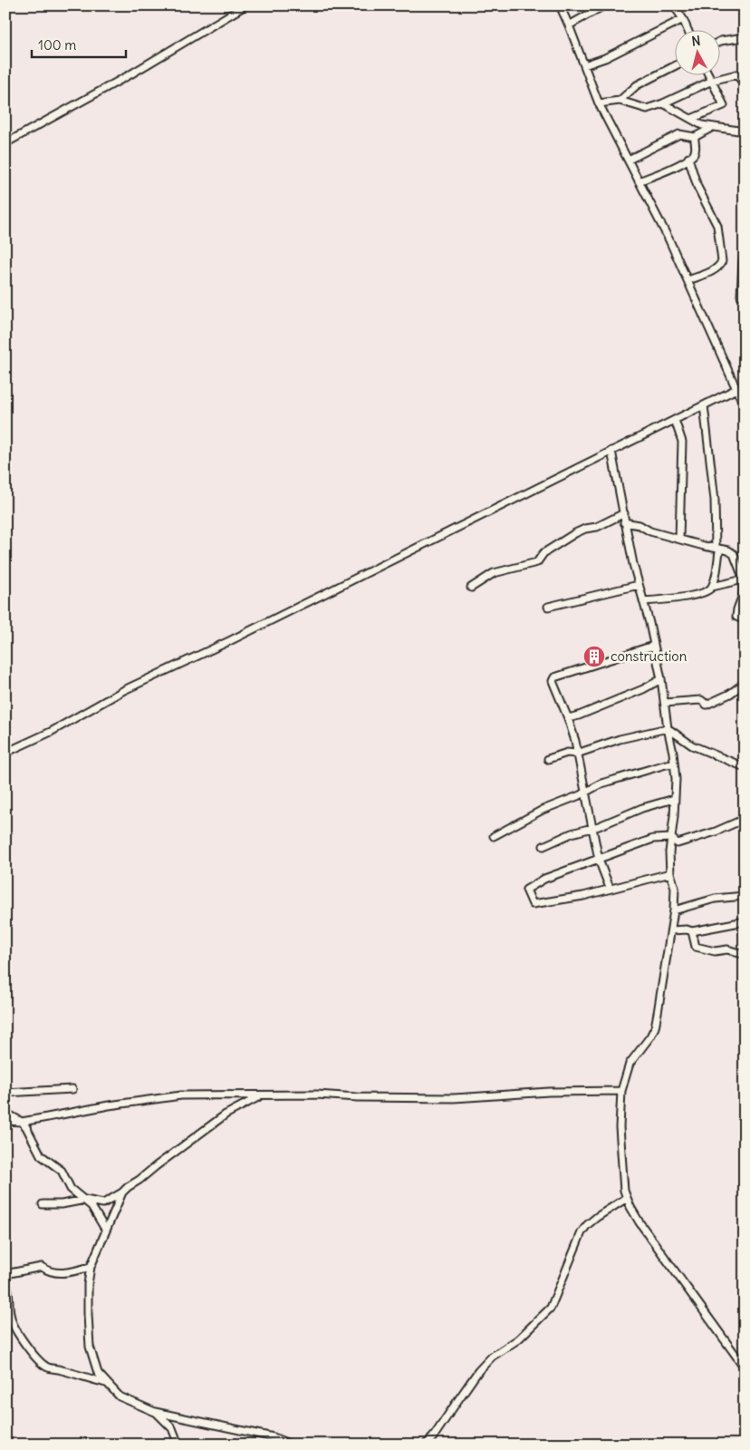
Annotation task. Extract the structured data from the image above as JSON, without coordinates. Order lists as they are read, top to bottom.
{
  "places": {
    "building": ["construction"]
  },
  "scale_bar": "100 m",
  "north": "top"
}
